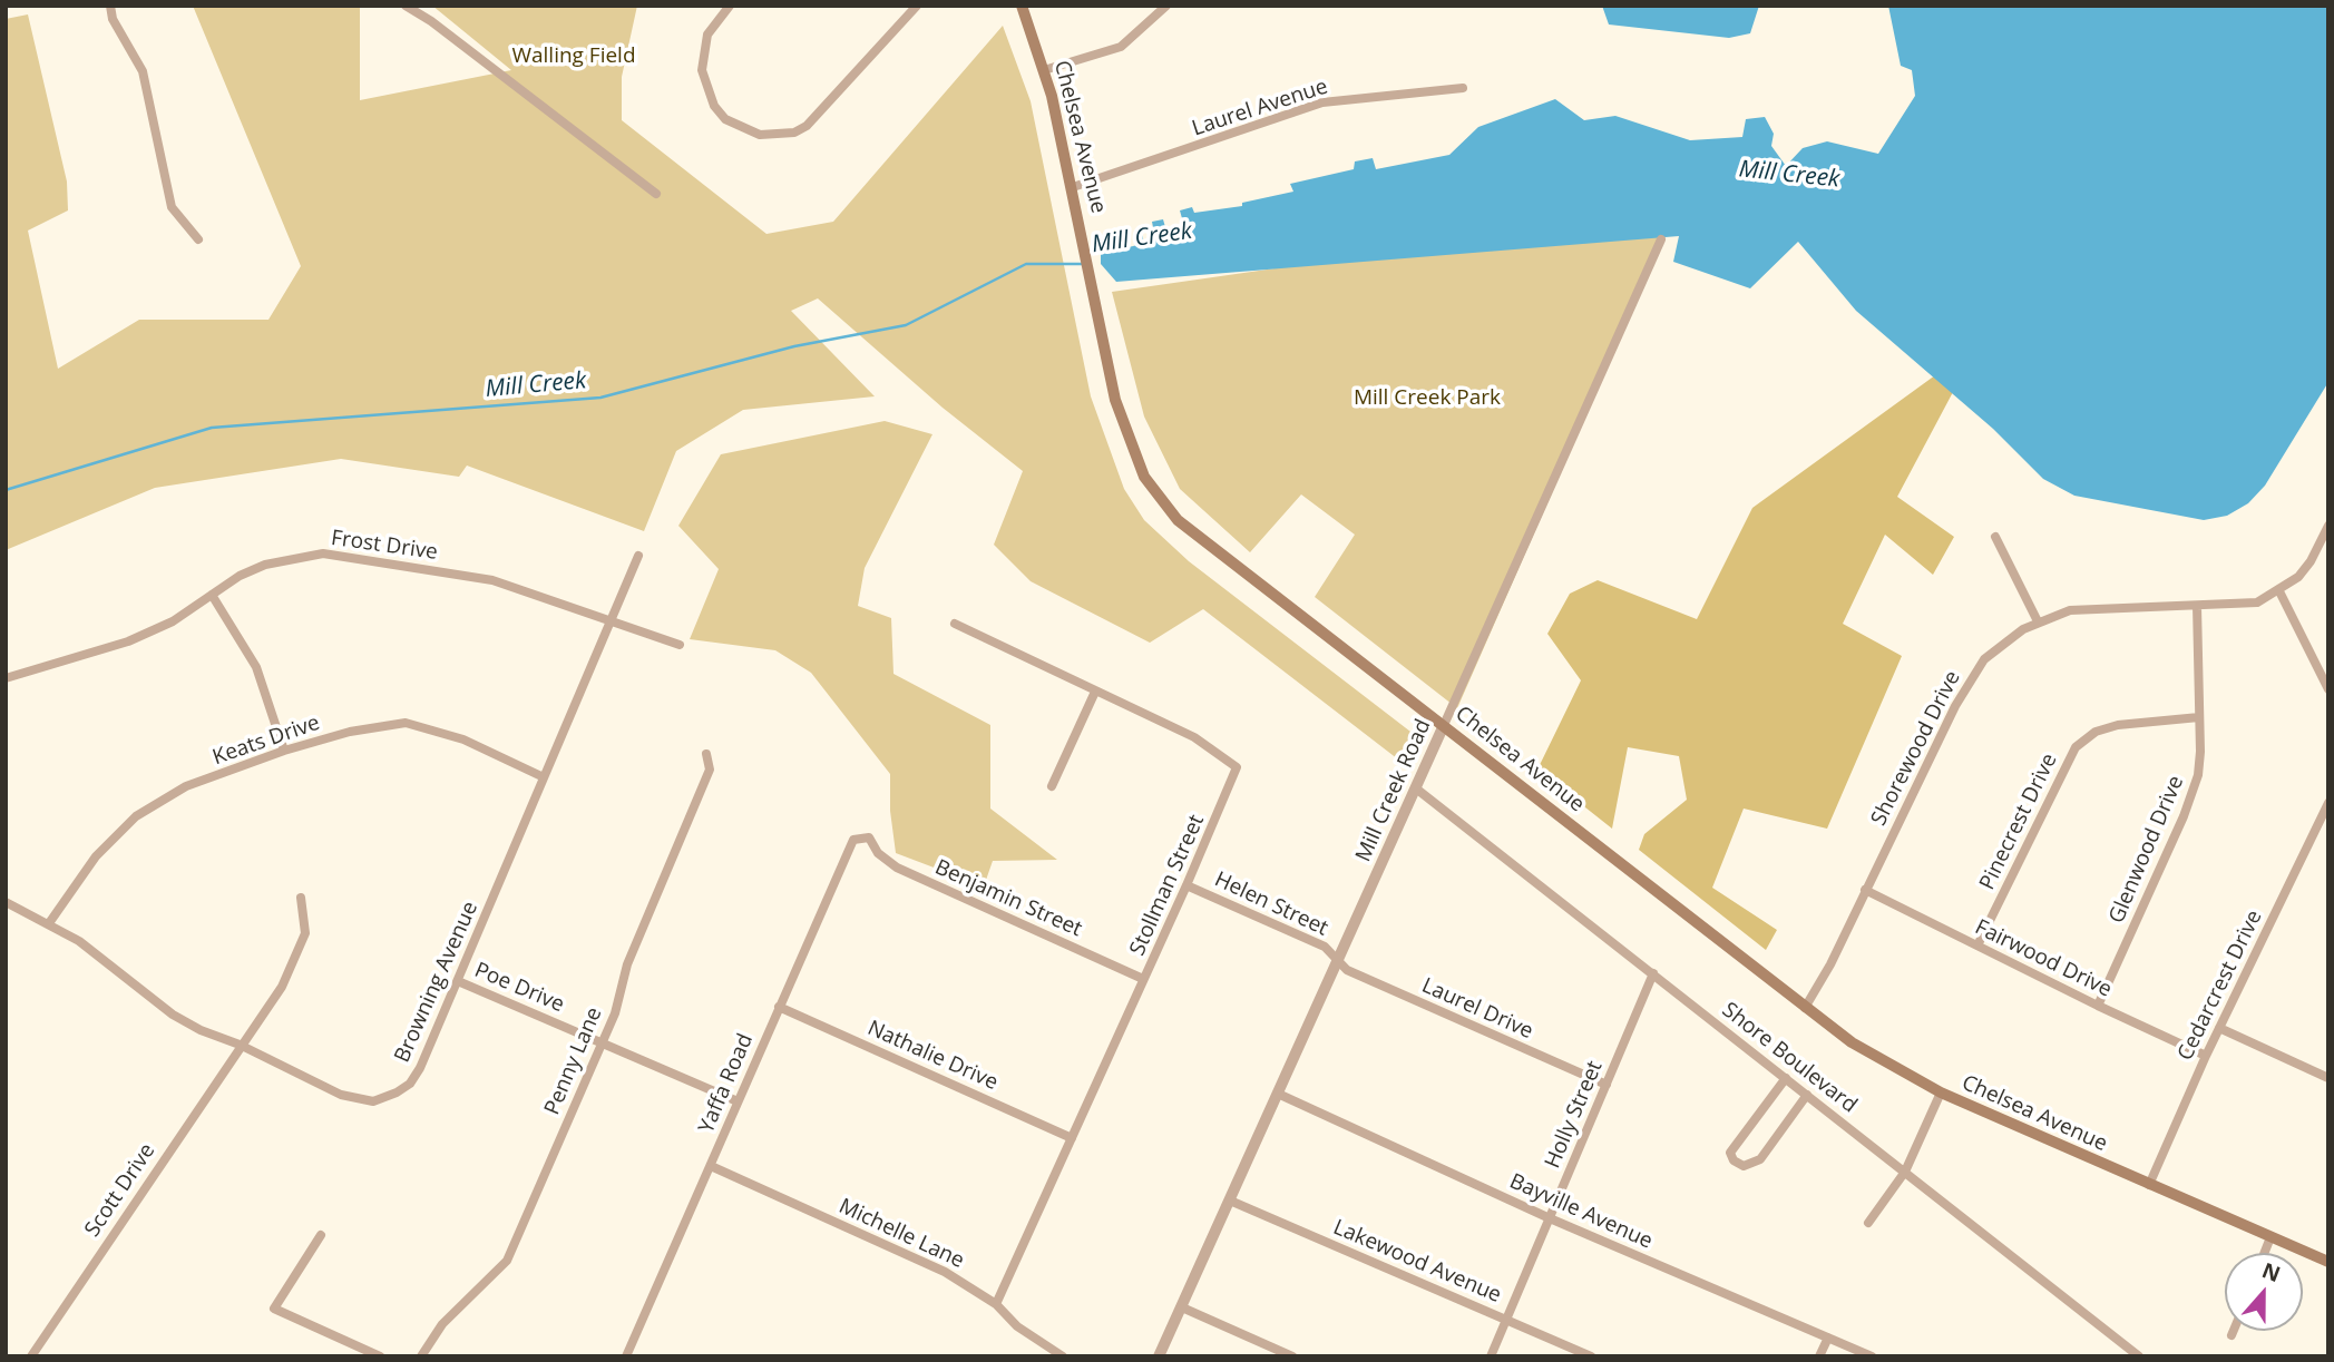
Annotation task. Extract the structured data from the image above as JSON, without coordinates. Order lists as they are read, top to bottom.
{
  "streets": {
    "main road": ["Chelsea Avenue"],
    "street": [
      "Laurel Avenue",
      "Frost Drive",
      "Keats Drive",
      "Shorewood Drive",
      "Mill Creek Road",
      "Pinecrest Drive",
      "Glenwood Drive",
      "Stollman Street",
      "Benjamin Street",
      "Helen Street",
      "Fairwood Drive",
      "Browning Avenue",
      "Cedarcrest Drive",
      "Poe Drive",
      "Laurel Drive",
      "Nathalie Drive",
      "Shore Boulevard",
      "Penny Lane",
      "Yaffa Road",
      "Holly Street",
      "Scott Drive",
      "Bayville Avenue",
      "Michelle Lane",
      "Lakewood Avenue"
    ]
  },
  "crossings": [
    ["Laurel Avenue", "Chelsea Avenue"],
    ["Chelsea Avenue", "Shorewood Drive"],
    ["Chelsea Avenue", "Mill Creek Road"],
    ["Chelsea Avenue", "Cedarcrest Drive"],
    ["Frost Drive", "Browning Avenue"],
    ["Keats Drive", "Browning Avenue"],
    ["Shorewood Drive", "Glenwood Drive"],
    ["Shorewood Drive", "Fairwood Drive"],
    ["Mill Creek Road", "Helen Street"],
    ["Mill Creek Road", "Laurel Drive"],
    ["Mill Creek Road", "Shore Boulevard"],
    ["Mill Creek Road", "Bayville Avenue"],
    ["Mill Creek Road", "Lakewood Avenue"],
    ["Pinecrest Drive", "Glenwood Drive"],
    ["Pinecrest Drive", "Fairwood Drive"],
    ["Glenwood Drive", "Fairwood Drive"],
    ["Stollman Street", "Benjamin Street"],
    ["Stollman Street", "Helen Street"],
    ["Stollman Street", "Nathalie Drive"],
    ["Stollman Street", "Michelle Lane"],
    ["Benjamin Street", "Yaffa Road"],
    ["Helen Street", "Laurel Drive"],
    ["Fairwood Drive", "Cedarcrest Drive"],
    ["Browning Avenue", "Poe Drive"],
    ["Browning Avenue", "Scott Drive"],
    ["Poe Drive", "Penny Lane"],
    ["Poe Drive", "Yaffa Road"],
    ["Laurel Drive", "Holly Street"],
    ["Nathalie Drive", "Yaffa Road"],
    ["Shore Boulevard", "Holly Street"],
    ["Yaffa Road", "Michelle Lane"],
    ["Holly Street", "Bayville Avenue"],
    ["Holly Street", "Lakewood Avenue"]
  ],
  "water": ["Mill Creek"],
  "parks": ["Walling Field", "Mill Creek Park"],
  "north": "top"
}
